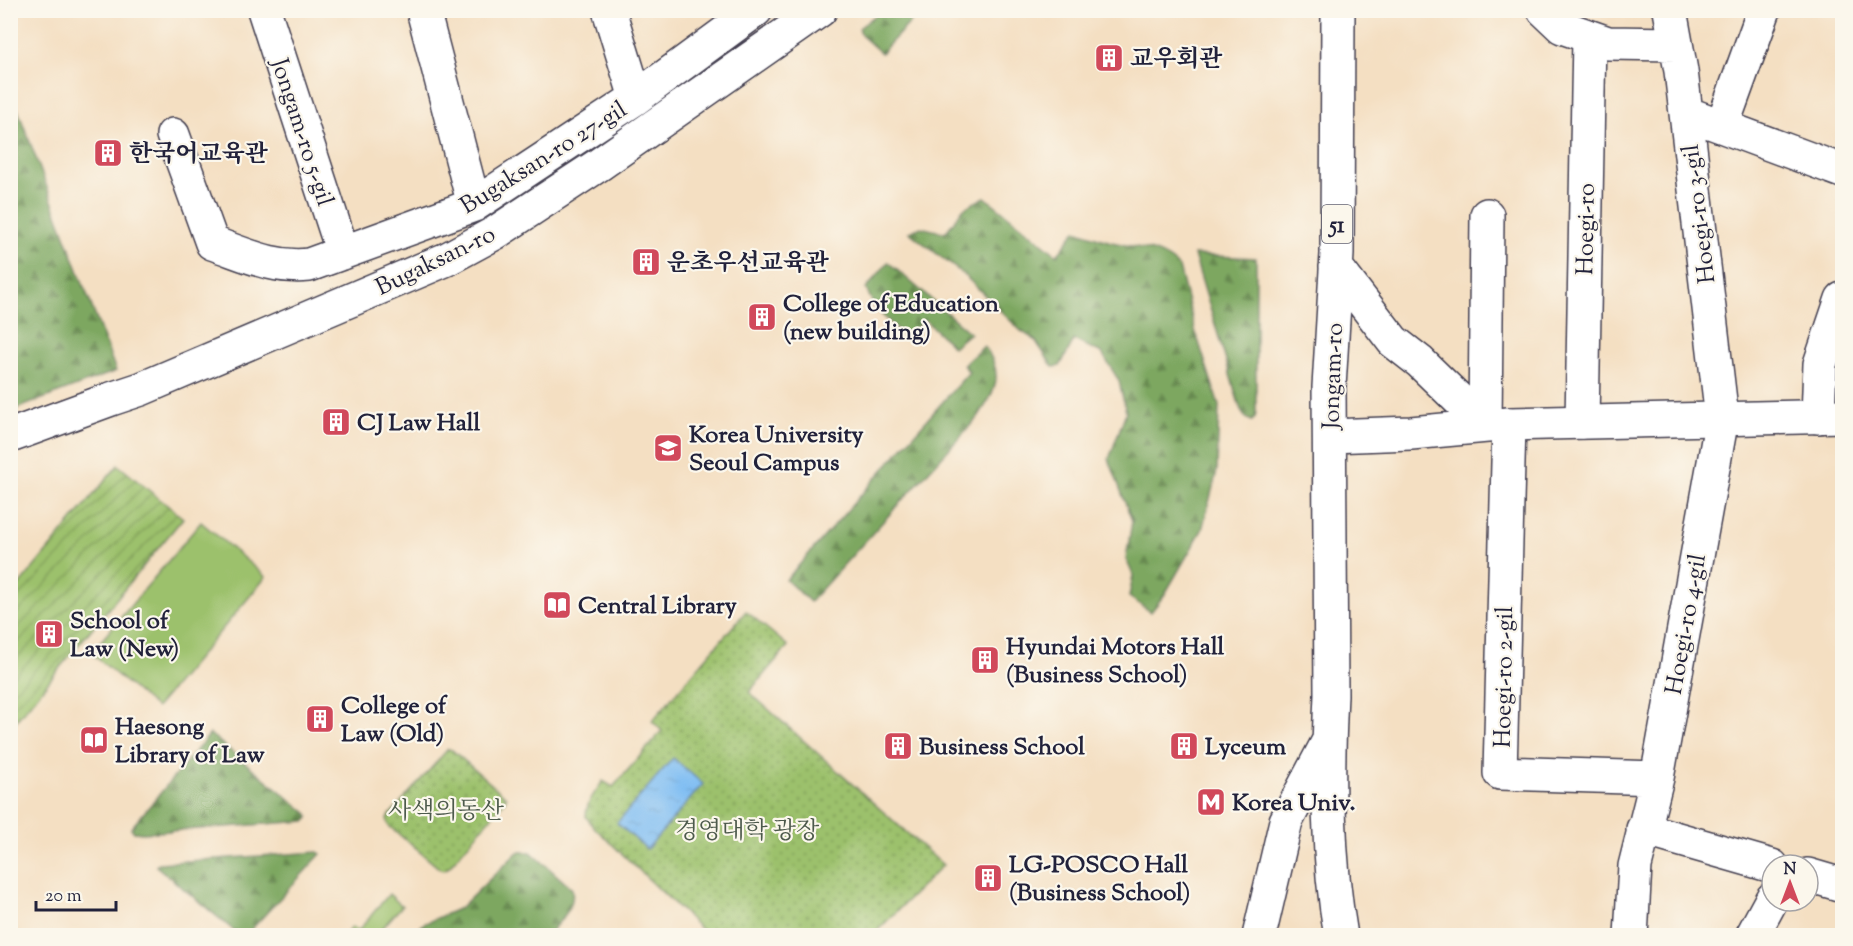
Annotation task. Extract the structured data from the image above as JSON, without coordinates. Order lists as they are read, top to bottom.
{
  "streets": {
    "street": [
      "Jongam-ro 5-gil",
      "Bugaksan-ro 27-gil",
      "Hoegi-ro 3-gil",
      "51",
      "Hoegi-ro",
      "Bugaksan-ro",
      "Jongam-ro",
      "Hoegi-ro 4-gil",
      "Hoegi-ro 2-gil"
    ]
  },
  "crossings": [
    ["Jongam-ro 5-gil", "Bugaksan-ro 27-gil"],
    ["Hoegi-ro 3-gil", "Hoegi-ro 4-gil"],
    ["51", "Jongam-ro"],
    ["Hoegi-ro 4-gil", "Hoegi-ro 2-gil"]
  ],
  "parks": ["사색의동산", "경영대학 광장"],
  "places": {
    "building": [
      "교우회관",
      "한국어교육관",
      "운초우선교육관",
      "College of Education (new building)",
      "CJ Law Hall",
      "School of Law (New)",
      "Hyundai Motors Hall (Business School)",
      "College of Law (Old)",
      "Business School",
      "Lyceum",
      "LG-POSCO Hall (Business School)"
    ],
    "school or university": ["Korea University Seoul Campus"],
    "library": ["Central Library", "Haesong Library of Law"],
    "metro station": ["Korea Univ."]
  },
  "scale_bar": "20 m",
  "north": "top"
}
